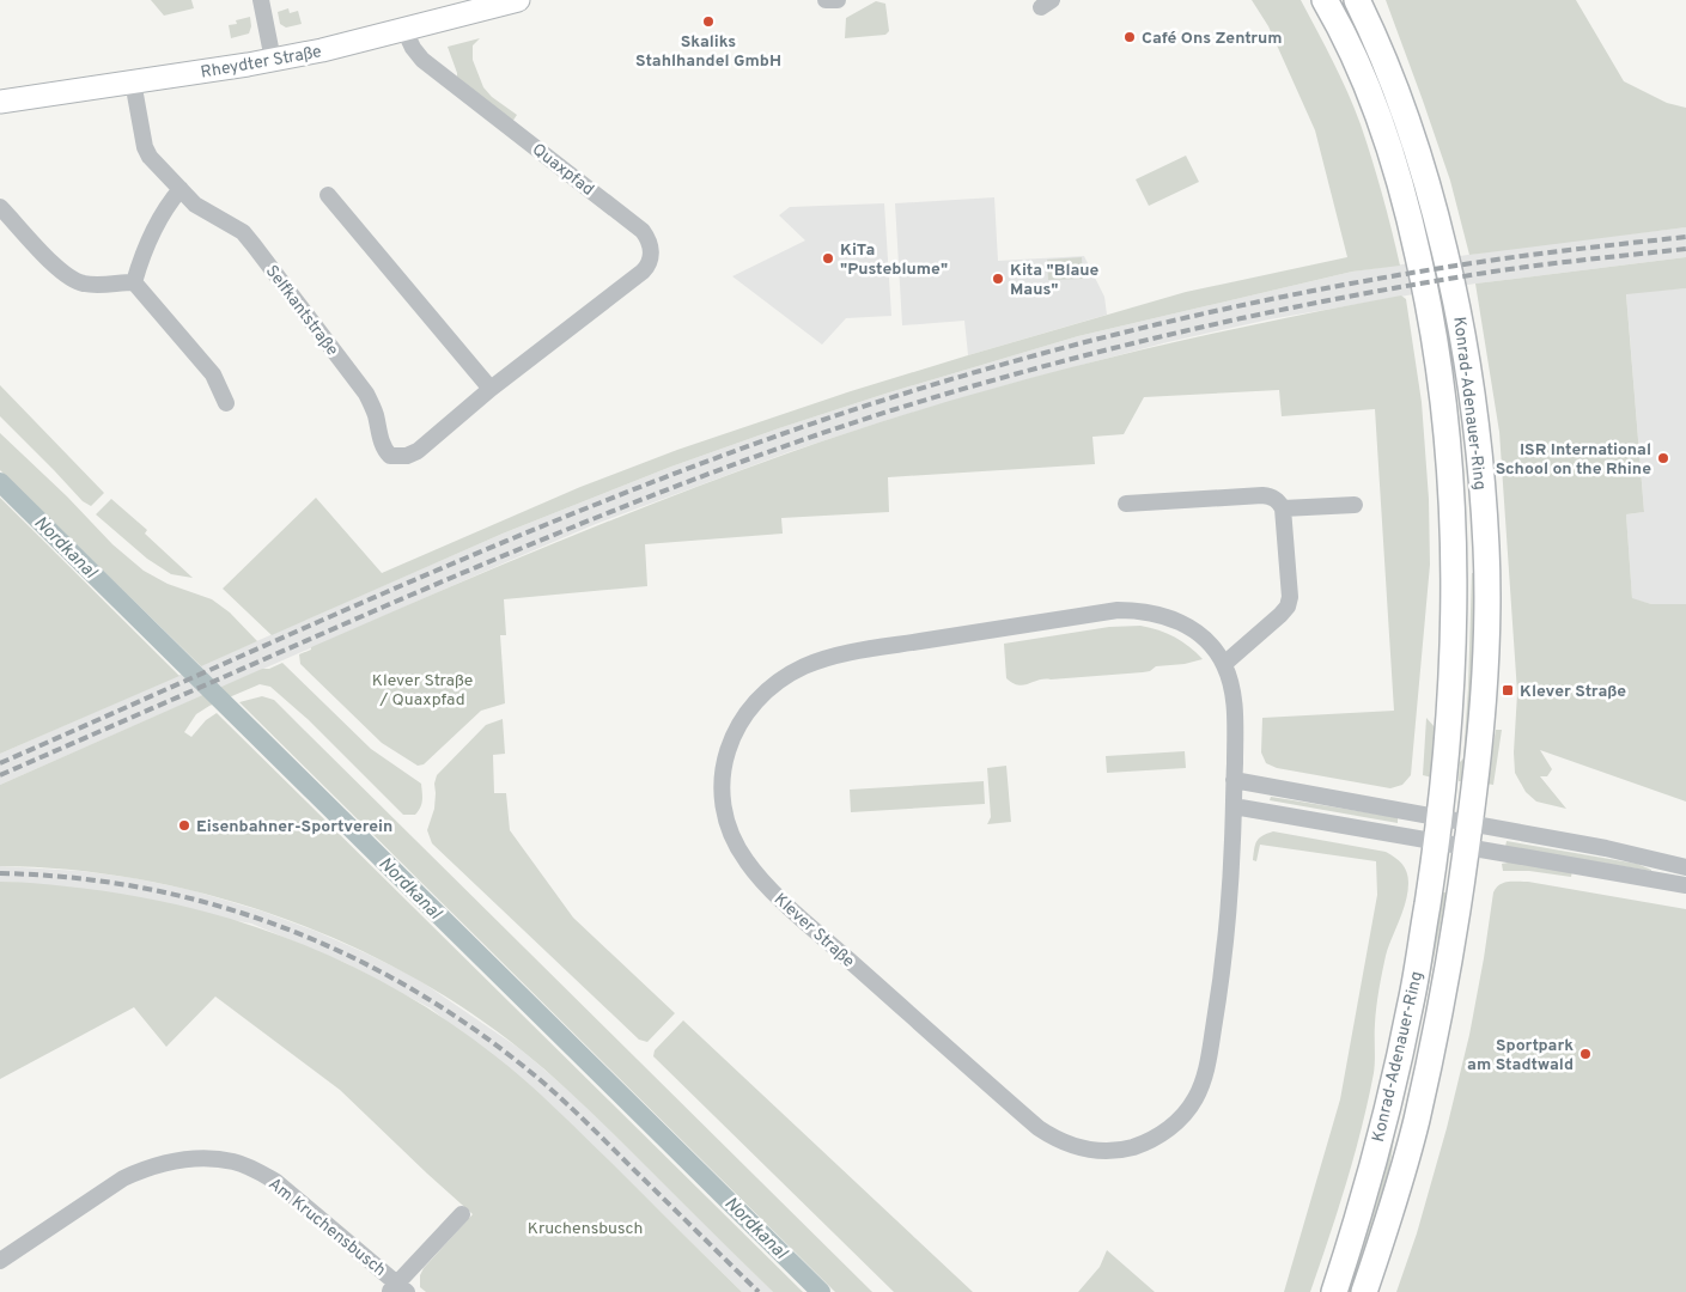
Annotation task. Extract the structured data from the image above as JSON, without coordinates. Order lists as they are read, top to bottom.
{
  "streets": {
    "main road": ["Rheydter Straße", "Konrad-Adenauer-Ring"],
    "street": [
      "Quaxpfad",
      "Selfkantstraße",
      "Klever Straße",
      "Am Kruchensbusch"
    ]
  },
  "crossings": [
    ["Rheydter Straße", "Quaxpfad"],
    ["Rheydter Straße", "Selfkantstraße"],
    ["Quaxpfad", "Selfkantstraße"]
  ],
  "water": ["Nordkanal"],
  "parks": ["Klever Straße / Quaxpfad", "Kruchensbusch"],
  "places": {
    "other": [
      "Skaliks Stahlhandel GmbH",
      "Café Ons Zentrum",
      "KiTa \"Pusteblume\"",
      "Kita \"Blaue Maus\"",
      "ISR International School on the Rhine",
      "Eisenbahner-Sportverein",
      "Sportpark am Stadtwald"
    ],
    "transit": ["Klever Straße"]
  }
}
